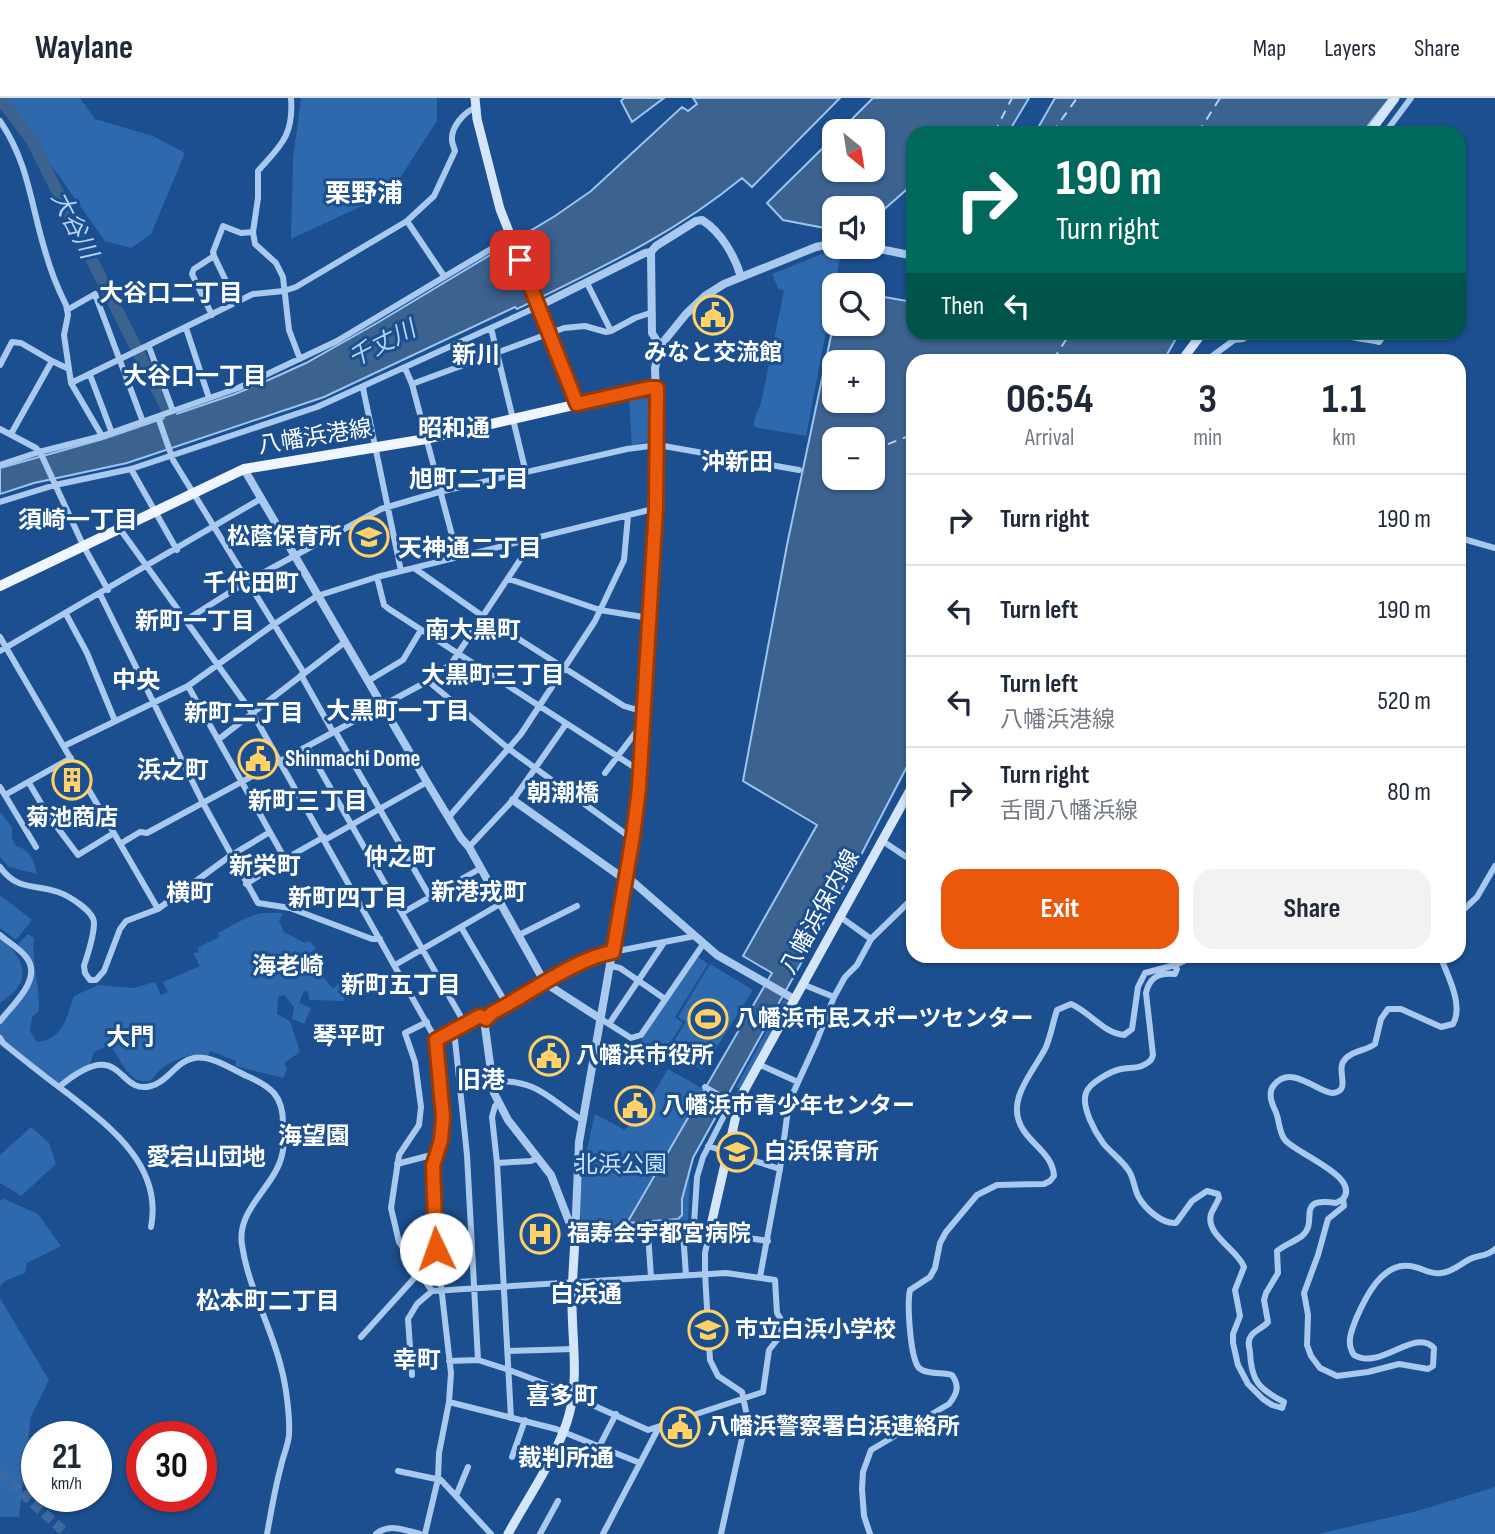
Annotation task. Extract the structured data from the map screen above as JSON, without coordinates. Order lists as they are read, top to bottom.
{
  "streets": {
    "main road": ["八幡浜港線", "八幡浜保内線"]
  },
  "districts": [
    "栗野浦",
    "大谷口二丁目",
    "新川",
    "大谷口一丁目",
    "昭和通",
    "沖新田",
    "旭町二丁目",
    "須崎一丁目",
    "天神通二丁目",
    "千代田町",
    "新町一丁目",
    "南大黒町",
    "大黒町三丁目",
    "中央",
    "大黒町一丁目",
    "新町二丁目",
    "浜之町",
    "朝潮橋",
    "新町三丁目",
    "仲之町",
    "新栄町",
    "新港戎町",
    "横町",
    "新町四丁目",
    "海老崎",
    "新町五丁目",
    "琴平町",
    "大門",
    "旧港",
    "海望園",
    "愛宕山団地",
    "白浜通",
    "松本町二丁目",
    "幸町",
    "喜多町",
    "裁判所通"
  ],
  "water": ["大谷川", "千丈川"],
  "parks": ["北浜公園"],
  "places": {
    "public building": [
      "みなと交流館",
      "Shinmachi Dome",
      "八幡浜市役所",
      "八幡浜市青少年センター",
      "八幡浜警察署白浜連絡所"
    ],
    "school or university": ["松蔭保育所", "白浜保育所", "市立白浜小学校"],
    "building": ["菊池商店"],
    "sports": ["八幡浜市民スポーツセンター"],
    "hospital": ["福寿会宇都宮病院"]
  },
  "north": "bottom right",
  "page": {
    "header": "Waylane",
    "nav": ["Map", "Layers", "Share"],
    "map_buttons": ["+", "−"],
    "turn": ["190 m", "Turn right"],
    "then": "Then",
    "eta": [
      "06:54",
      "Arrival",
      "3",
      "min",
      "1.1",
      "km"
    ],
    "list": [
      {
        "name": "Turn right",
        "value": "190 m"
      },
      {
        "name": "Turn left",
        "value": "190 m"
      },
      {
        "name": "Turn left",
        "note": "八幡浜港線",
        "value": "520 m"
      },
      {
        "name": "Turn right",
        "note": "舌間八幡浜線",
        "value": "80 m"
      }
    ],
    "buttons": ["Exit", "Share"],
    "speed": "21 km/h",
    "limit": "30"
  }
}
